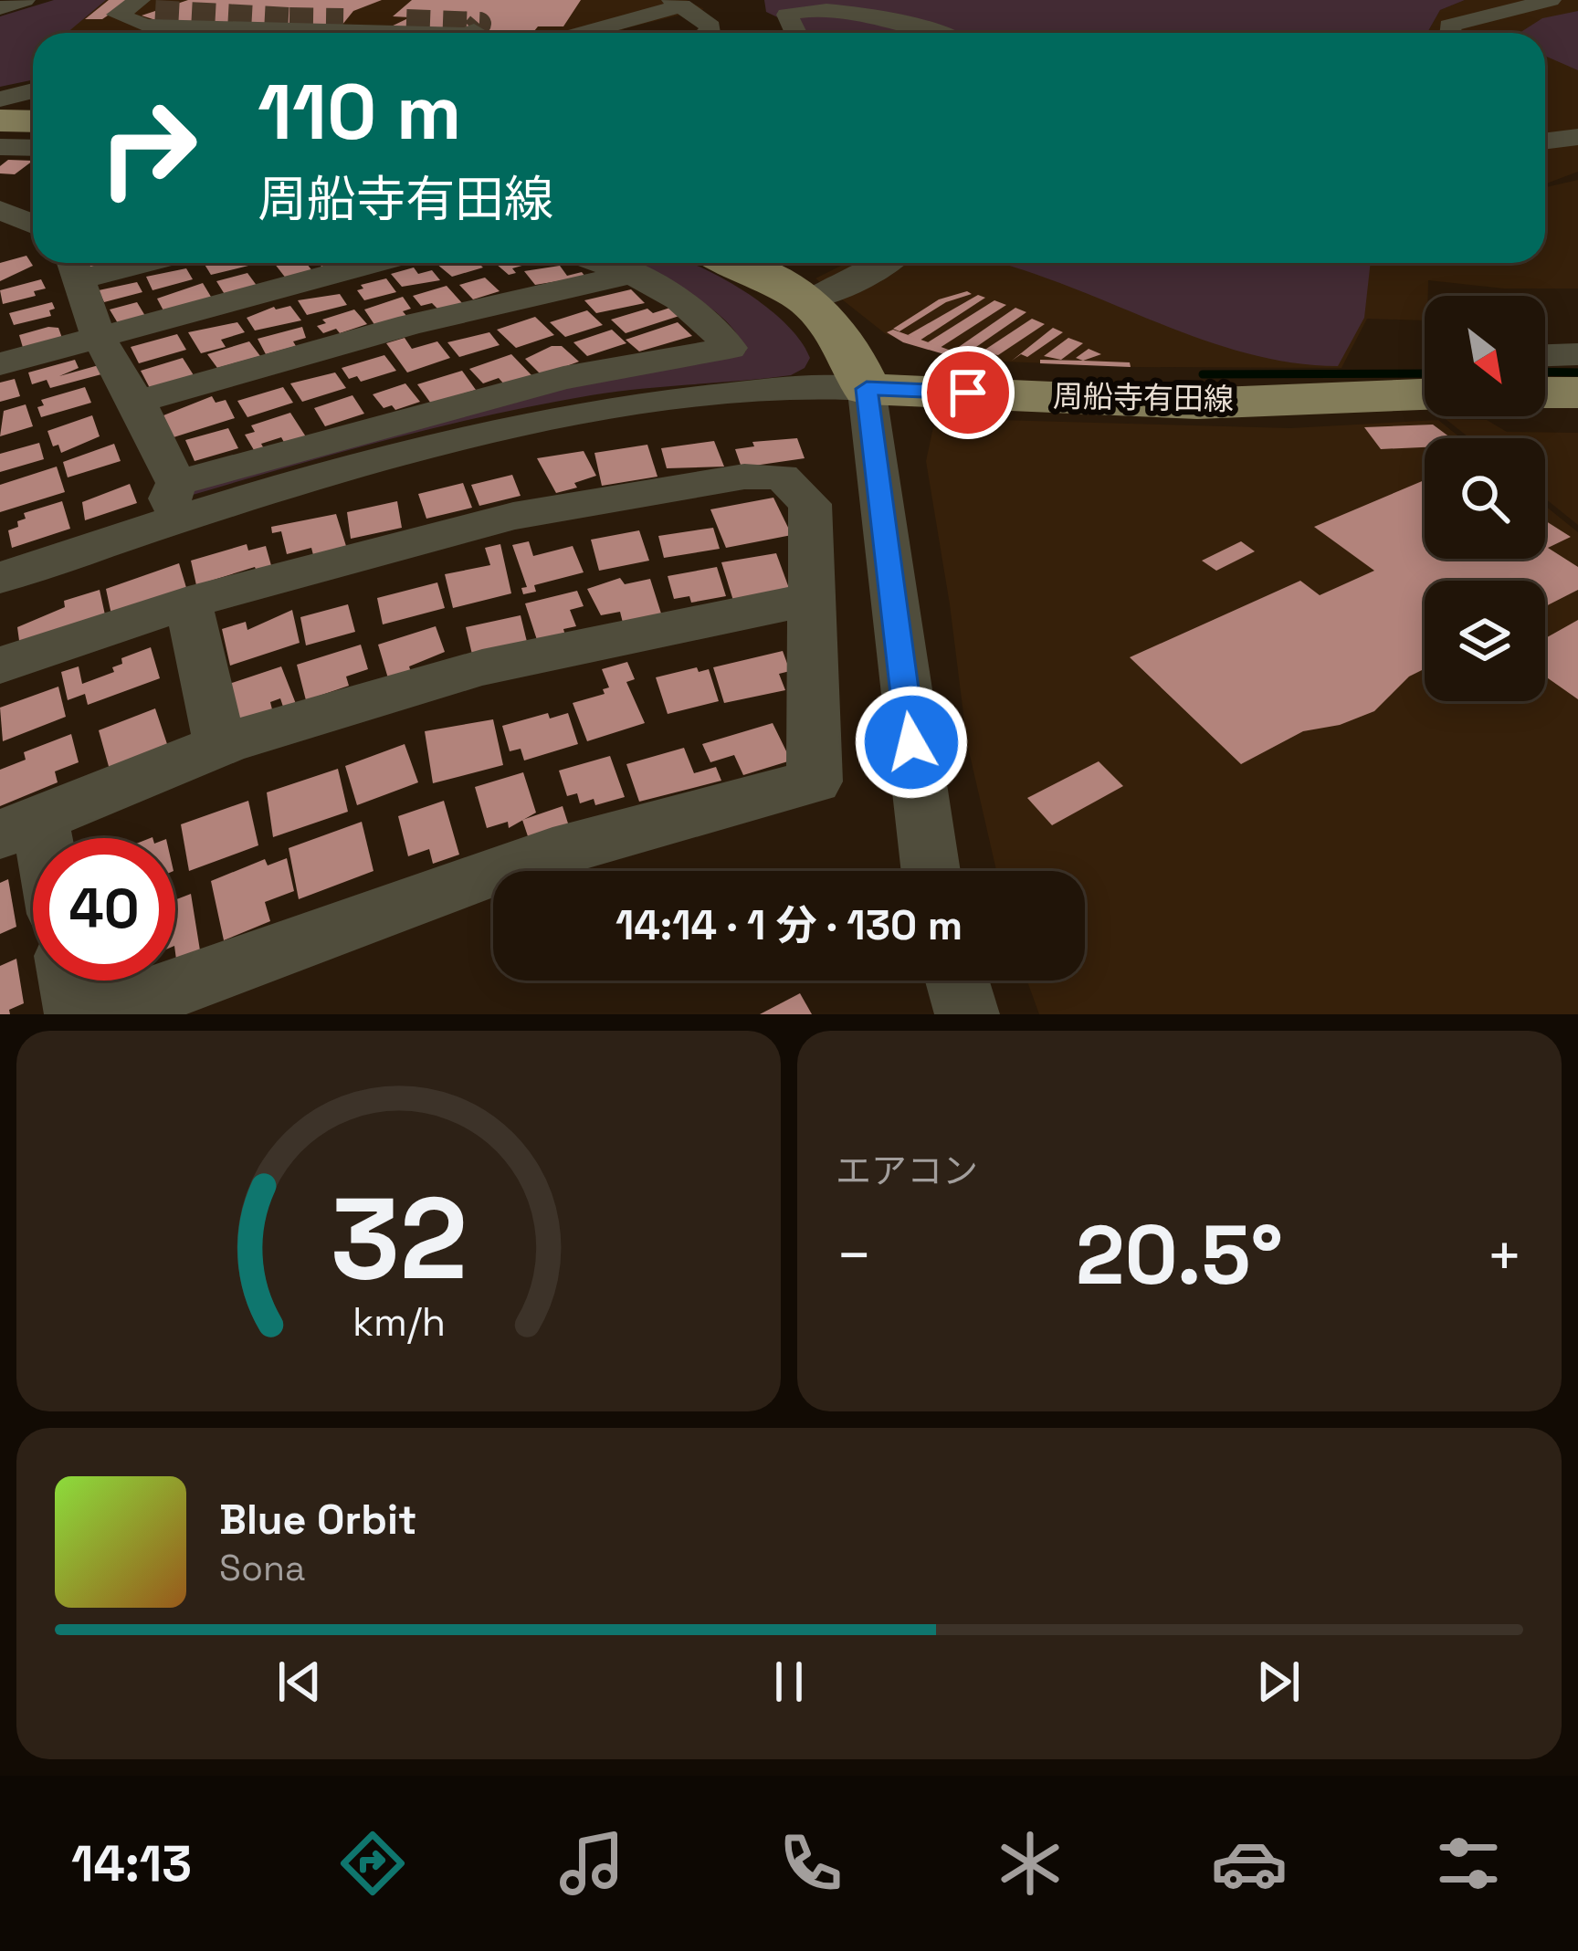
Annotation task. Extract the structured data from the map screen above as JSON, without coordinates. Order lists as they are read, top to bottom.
{
  "streets": {
    "main road": ["周船寺有田線"]
  },
  "north": "bottom right",
  "page": {
    "turn": ["110 m", "周船寺有田線"],
    "limit": "40",
    "trip": "14:14 · 1 分 · 130 m",
    "tile": "エアコン",
    "heat": ["−", "20.5°", "+"],
    "song": ["Blue Orbit", "Sona"],
    "tabs": "14:13",
    "gauge": ["32", "km/h"]
  }
}
